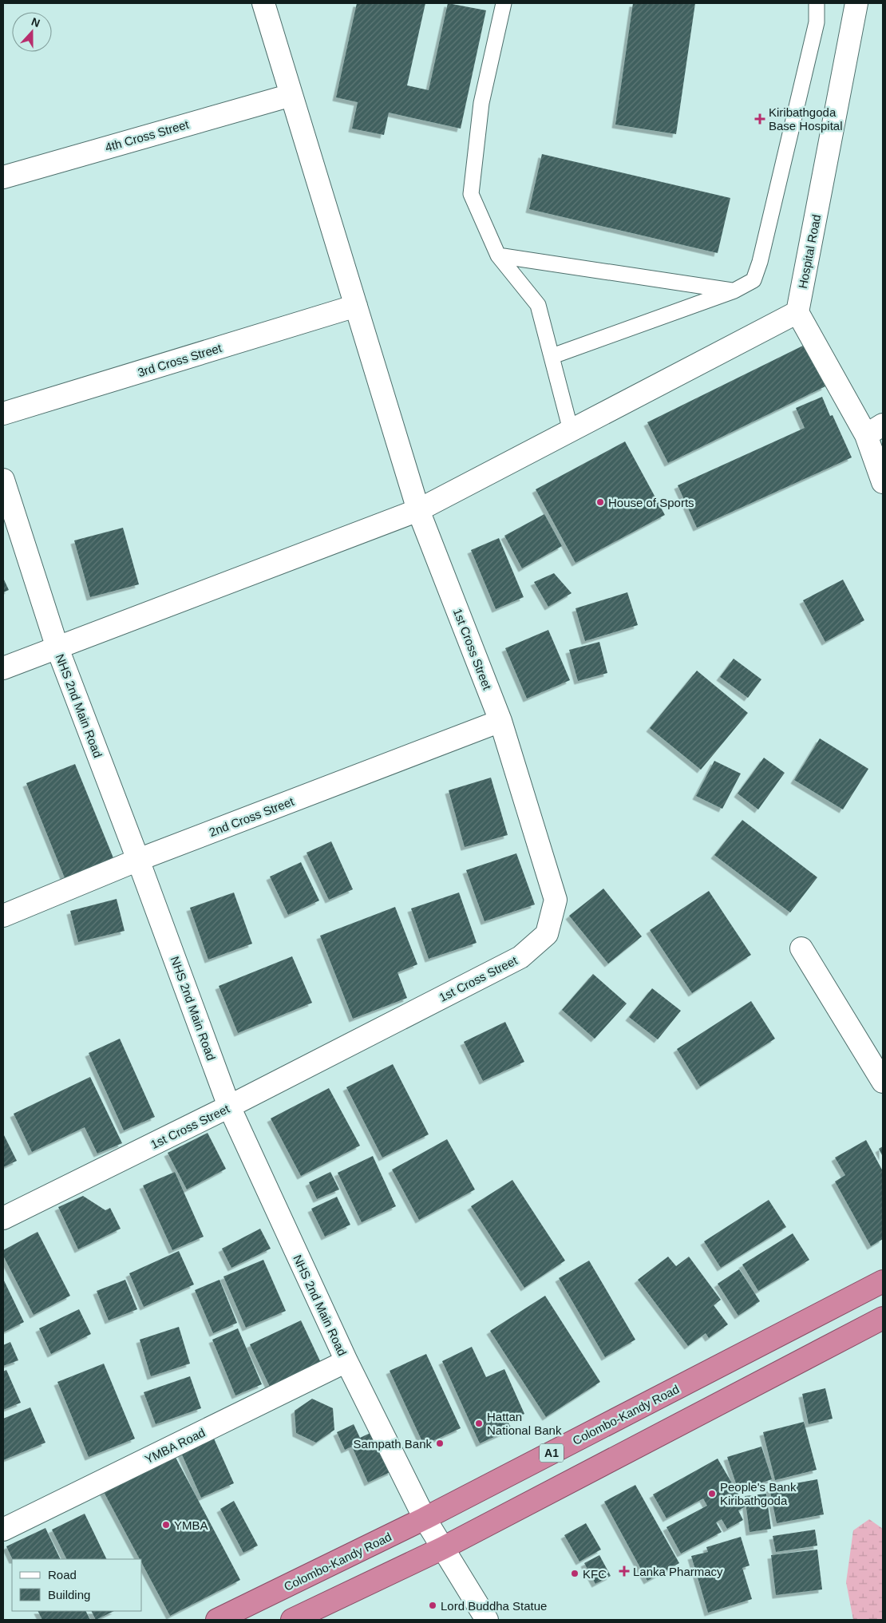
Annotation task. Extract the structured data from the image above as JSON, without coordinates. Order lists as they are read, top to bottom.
{
  "streets": {
    "highway": ["Colombo-Kandy Road", "A1"],
    "street": [
      "4th Cross Street",
      "Hospital Road",
      "3rd Cross Street",
      "1st Cross Street",
      "NHS 2nd Main Road",
      "2nd Cross Street",
      "YMBA Road"
    ]
  },
  "crossings": [
    ["4th Cross Street", "1st Cross Street"],
    ["3rd Cross Street", "1st Cross Street"],
    ["1st Cross Street", "NHS 2nd Main Road"],
    ["1st Cross Street", "2nd Cross Street"],
    ["NHS 2nd Main Road", "2nd Cross Street"],
    ["NHS 2nd Main Road", "Colombo-Kandy Road"],
    ["NHS 2nd Main Road", "YMBA Road"]
  ],
  "places": {
    "health": ["Kiribathgoda Base Hospital", "Lanka Pharmacy"],
    "other": [
      "House of Sports",
      "Hattan National Bank",
      "Sampath Bank",
      "People's Bank Kiribathgoda",
      "YMBA",
      "KFC",
      "Lord Buddha Statue"
    ]
  },
  "legend": ["Road", "Building"],
  "north": "top"
}
